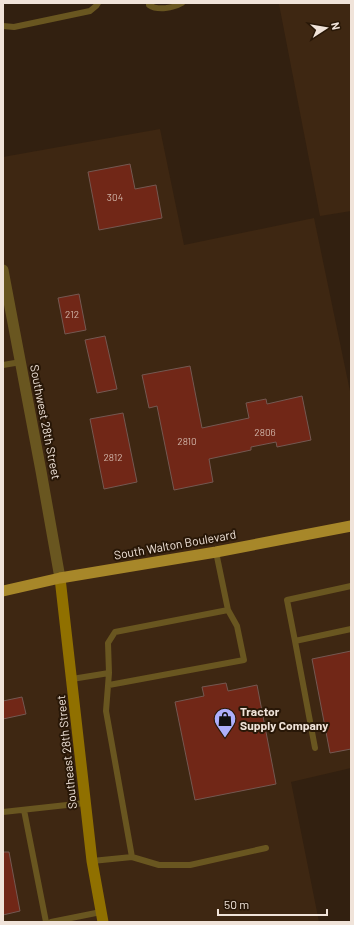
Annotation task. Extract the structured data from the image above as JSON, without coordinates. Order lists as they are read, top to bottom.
{
  "streets": {
    "main road": ["South Walton Boulevard", "Southeast 28th Street"],
    "street": ["Southwest 28th Street"]
  },
  "crossings": [
    ["Southwest 28th Street", "South Walton Boulevard"],
    ["Southwest 28th Street", "Southeast 28th Street"],
    ["South Walton Boulevard", "Southeast 28th Street"]
  ],
  "places": {
    "shop": ["Tractor Supply Company"]
  },
  "house_numbers": [
    "304",
    "212",
    "2806",
    "2810",
    "2812"
  ],
  "scale_bar": "50 m",
  "north": "right"
}
